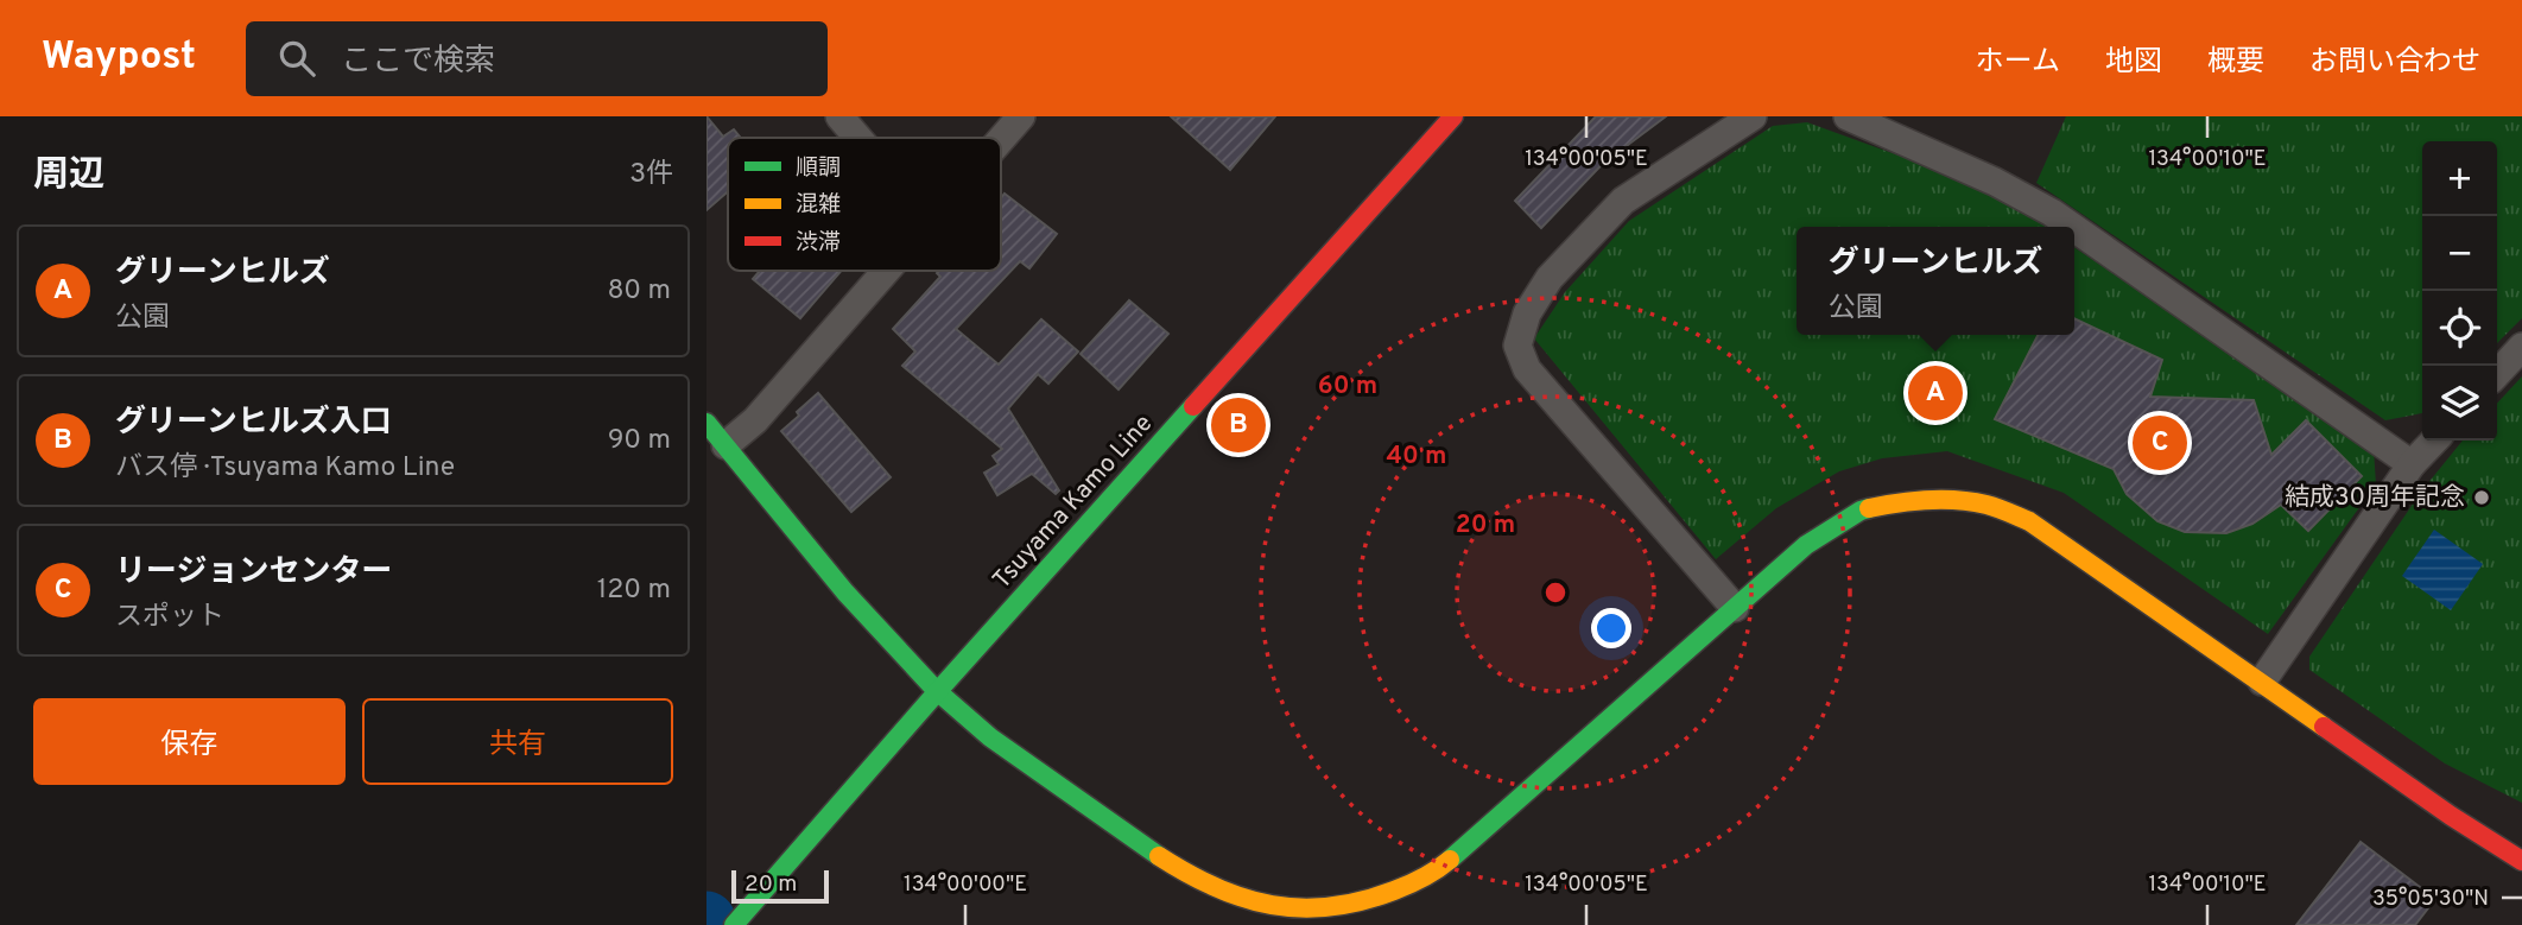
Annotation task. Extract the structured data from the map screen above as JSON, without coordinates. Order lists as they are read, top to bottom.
{
  "streets": {
    "street": ["Tsuyama Kamo Line"]
  },
  "places": ["結成30周年記念"],
  "legend": ["順調", "混雑", "渋滞"],
  "scale_bar": "20 m",
  "page": {
    "header": "Waypost",
    "search": "ここで検索",
    "nav": [
      "ホーム",
      "地図",
      "概要",
      "お問い合わせ"
    ],
    "heading": ["周辺", "3件"],
    "map_buttons": ["+", "−"],
    "list": [
      {
        "mark": "A",
        "name": "グリーンヒルズ",
        "note": "公園",
        "value": "80 m"
      },
      {
        "mark": "B",
        "name": "グリーンヒルズ入口",
        "note": "バス停 · Tsuyama Kamo Line",
        "value": "90 m"
      },
      {
        "mark": "C",
        "name": "リージョンセンター",
        "note": "スポット",
        "value": "120 m"
      }
    ],
    "popup": ["グリーンヒルズ", "公園"],
    "pins": ["A", "B", "C"],
    "buttons": ["保存", "共有"],
    "scale": "20 m"
  },
  "coordinates": [
    "134°00'05\"E",
    "134°00'10\"E",
    "134°00'00\"E",
    "35°05'30\"N"
  ],
  "rings": ["60 m", "40 m", "20 m"]
}
